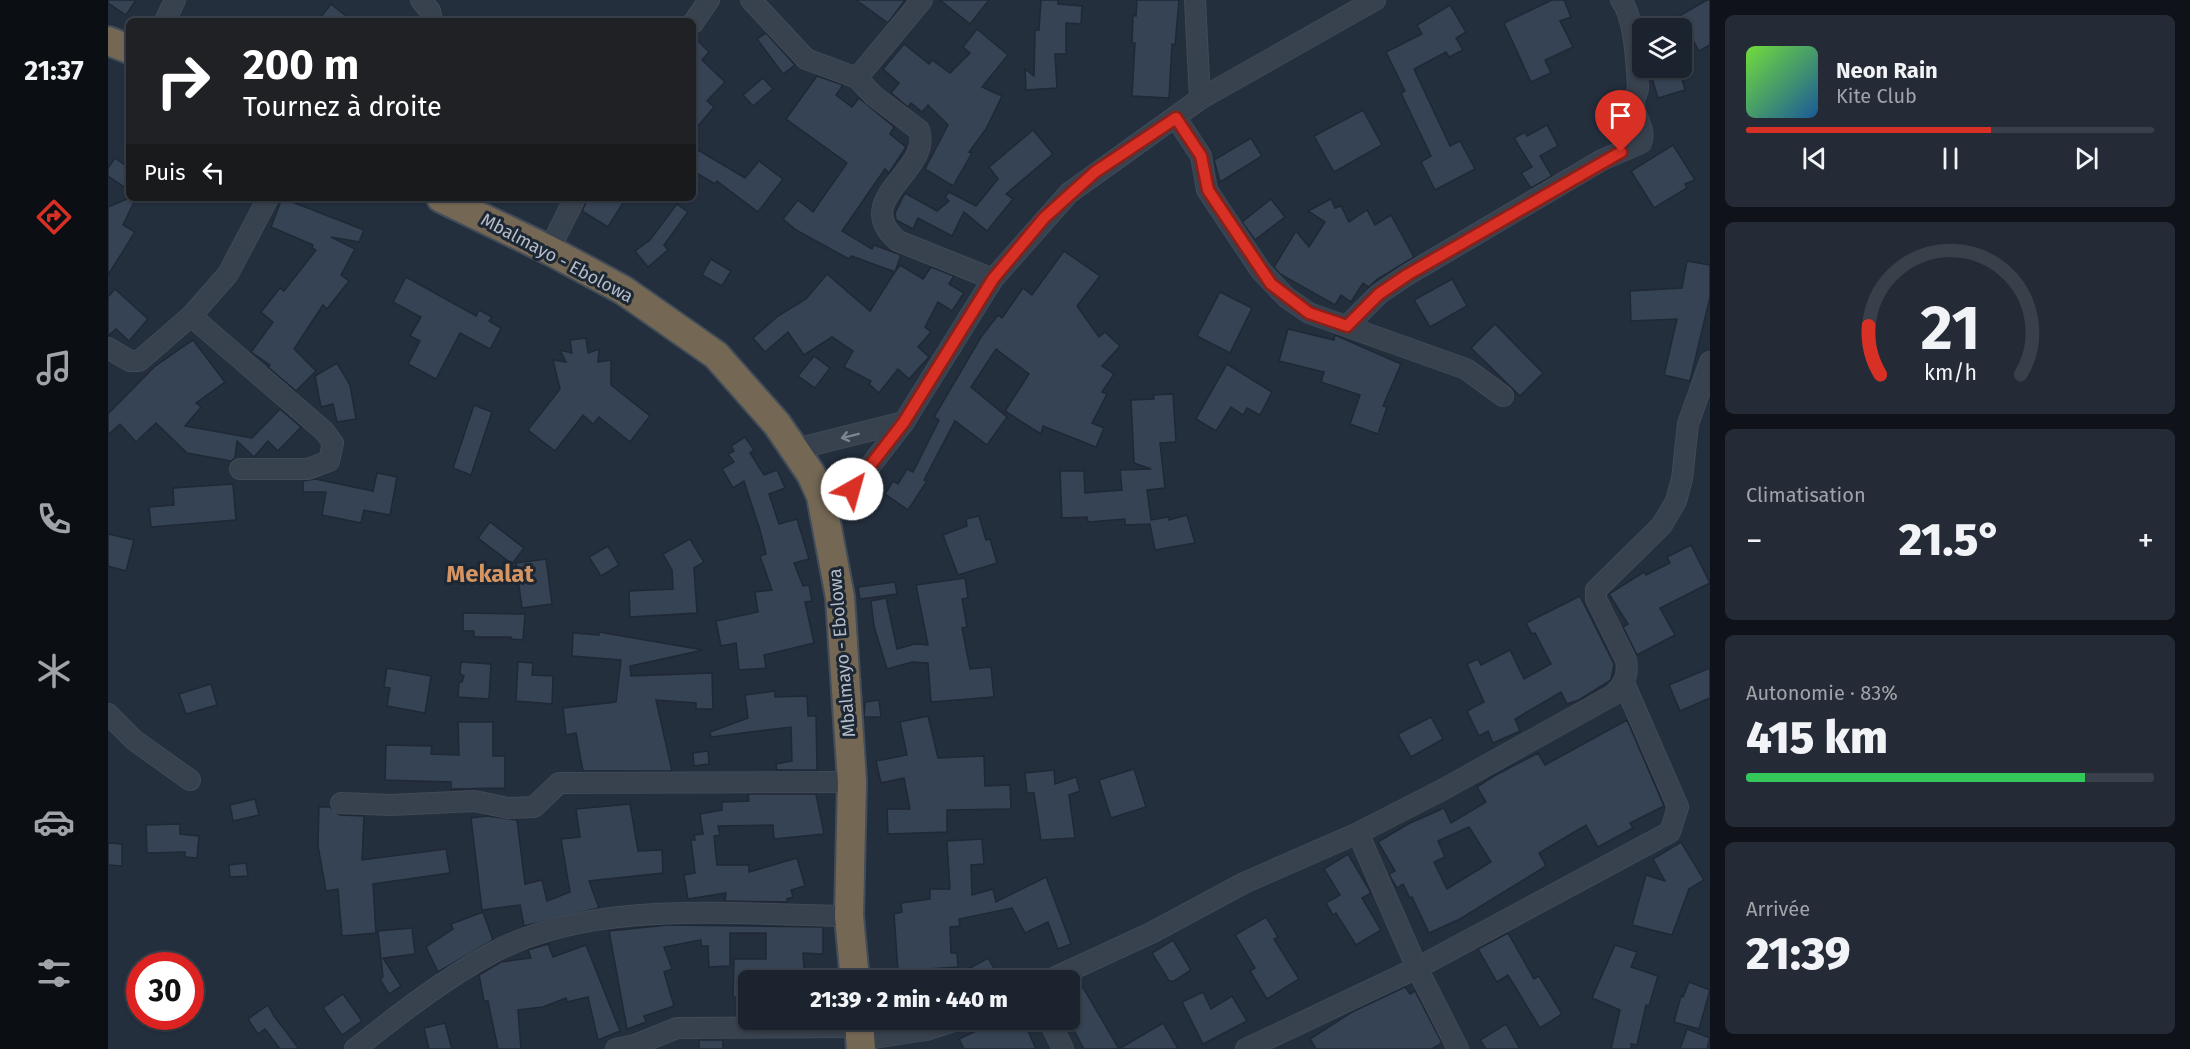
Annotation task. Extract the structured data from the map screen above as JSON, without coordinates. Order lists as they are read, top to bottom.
{
  "streets": {
    "highway": ["Mbalmayo - Ebolowa"]
  },
  "districts": ["Mekalat"],
  "page": {
    "tabs": "21:37",
    "turn": ["200 m", "Tournez à droite"],
    "song": ["Neon Rain", "Kite Club"],
    "then": "Puis",
    "tile": [
      "Climatisation",
      ["Autonomie · 83%", "415 km"],
      ["Arrivée", "21:39"]
    ],
    "heat": ["−", "21.5°", "+"],
    "limit": "30",
    "trip": "21:39 · 2 min · 440 m",
    "gauge": ["21", "km/h"]
  }
}
